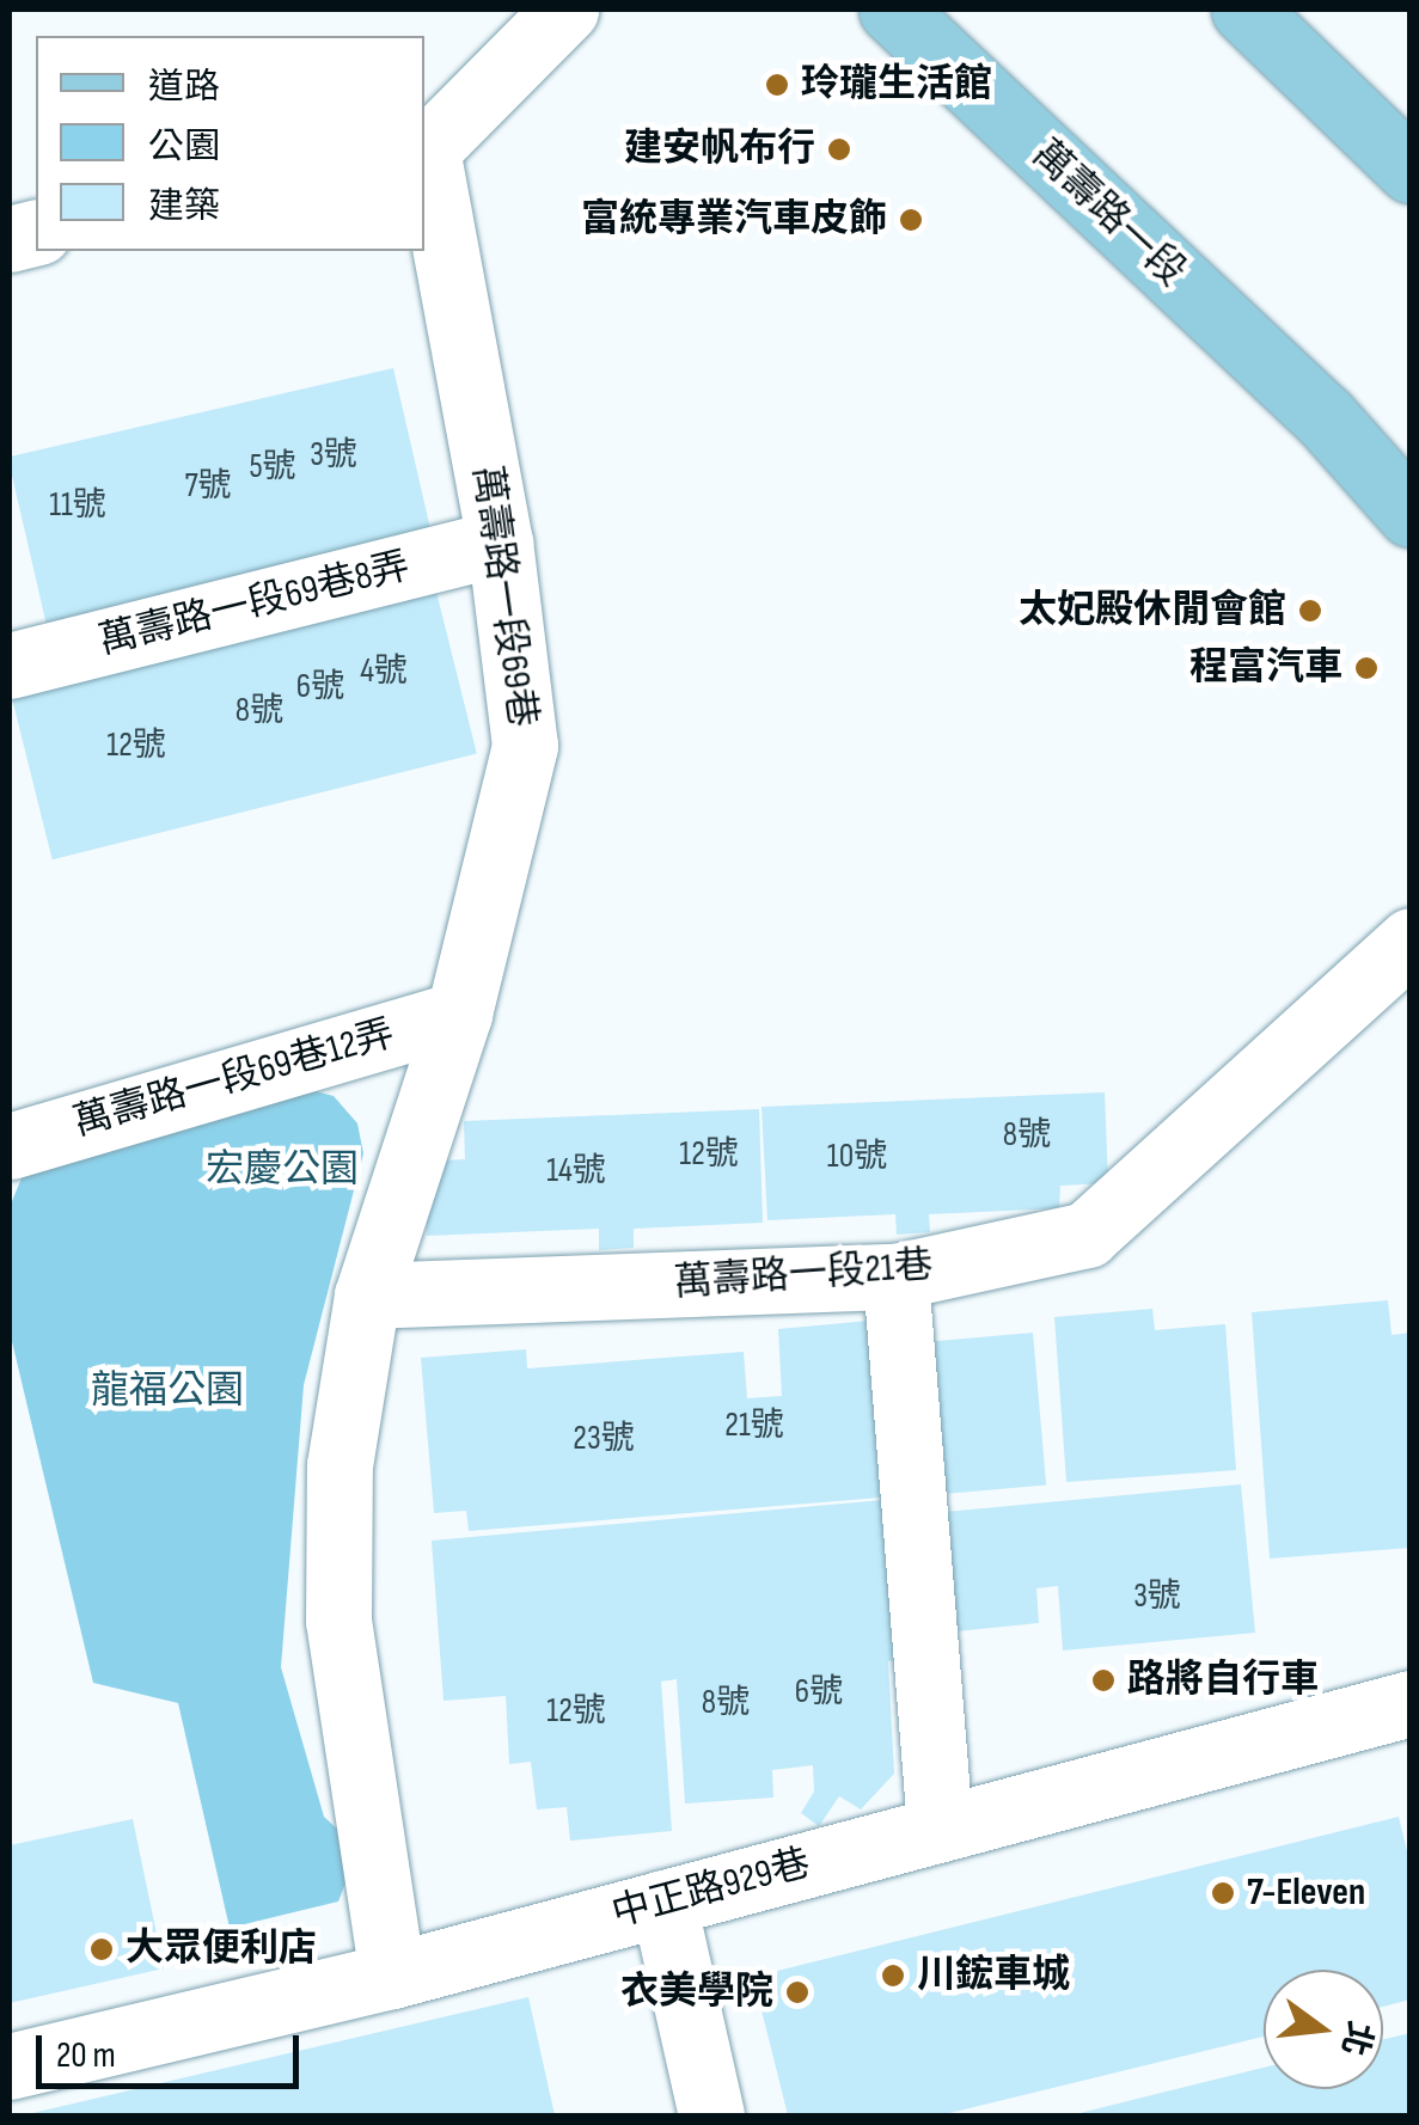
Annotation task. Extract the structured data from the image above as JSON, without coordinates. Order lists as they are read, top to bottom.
{
  "streets": {
    "main road": ["萬壽路一段"],
    "lane": [
      "萬壽路一段69巷",
      "萬壽路一段69巷8弄",
      "萬壽路一段69巷12弄",
      "萬壽路一段21巷",
      "中正路929巷"
    ]
  },
  "crossings": [
    ["萬壽路一段69巷", "萬壽路一段69巷8弄"],
    ["萬壽路一段69巷", "萬壽路一段69巷12弄"],
    ["萬壽路一段69巷", "萬壽路一段21巷"],
    ["萬壽路一段69巷", "中正路929巷"]
  ],
  "parks": ["宏慶公園", "龍福公園"],
  "places": [
    "玲瓏生活館",
    "建安帆布行",
    "富統專業汽車皮飾",
    "太妃殿休閒會館",
    "程富汽車",
    "路將自行車",
    "7-Eleven",
    "大眾便利店",
    "川鋐車城",
    "衣美學院"
  ],
  "house_numbers": [
    "3號",
    "5號",
    "7號",
    "11號",
    "4號",
    "6號",
    "8號",
    "12號",
    "8號",
    "12號",
    "10號",
    "14號",
    "21號",
    "23號",
    "3號",
    "6號",
    "8號",
    "12號"
  ],
  "legend": ["道路", "公園", "建築"],
  "scale_bar": "20 m",
  "north": "right"
}
